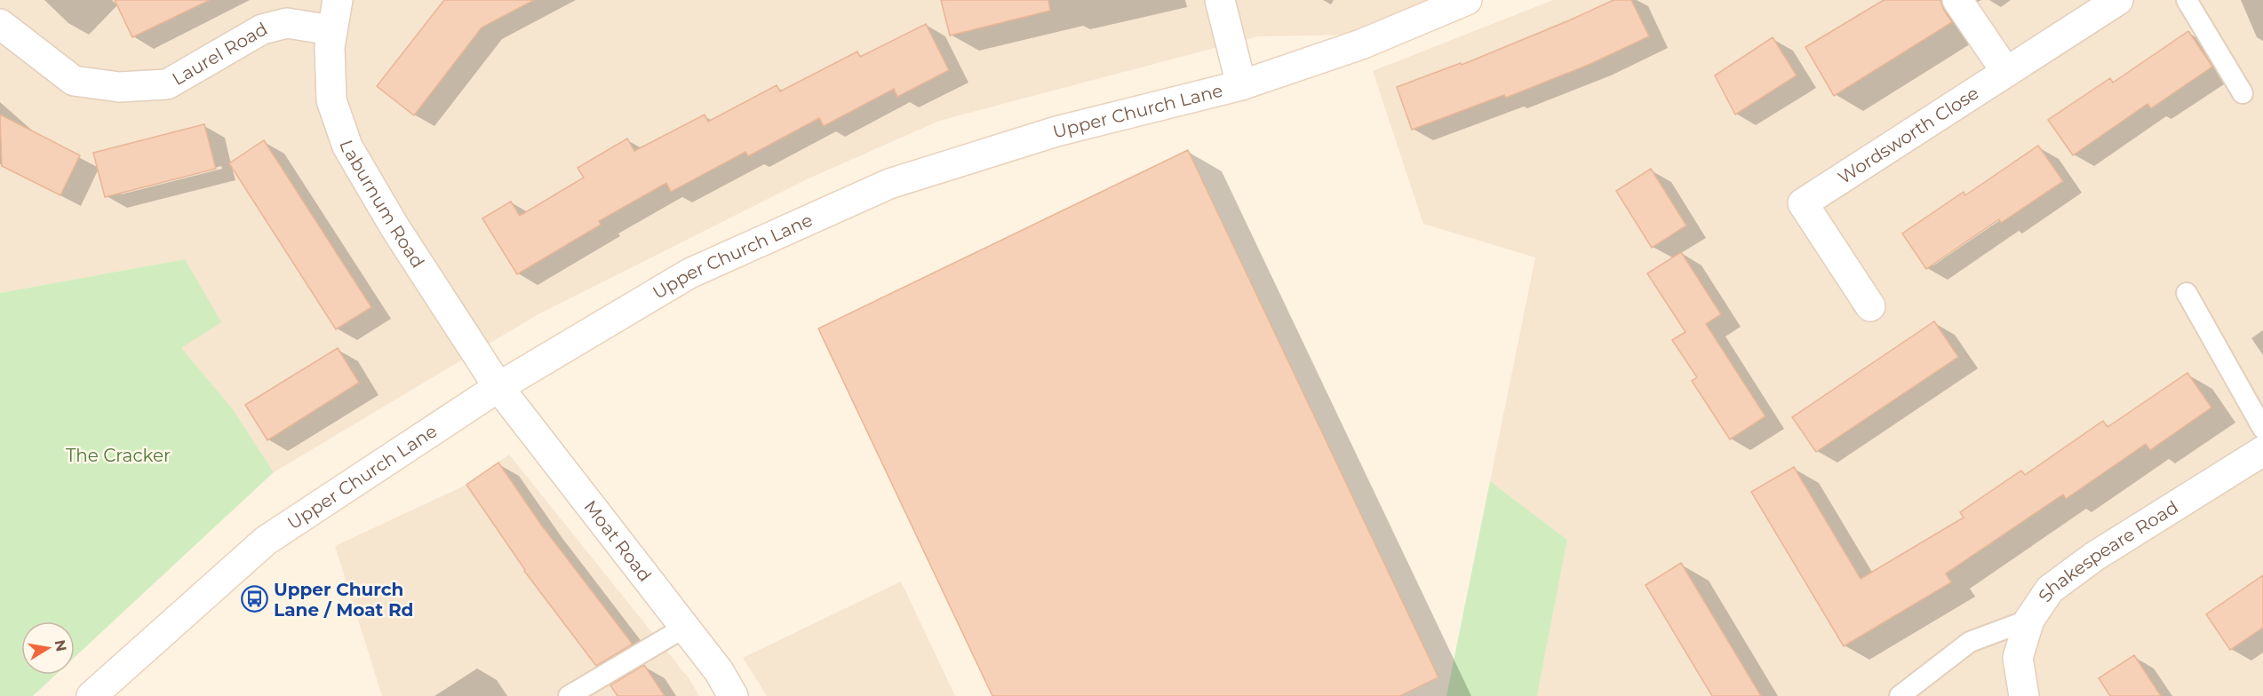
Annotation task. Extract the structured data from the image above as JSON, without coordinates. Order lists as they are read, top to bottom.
{
  "streets": {
    "street": [
      "Laurel Road",
      "Upper Church Lane",
      "Wordsworth Close",
      "Laburnum Road",
      "Moat Road",
      "Shakespeare Road"
    ]
  },
  "crossings": [
    ["Laurel Road", "Laburnum Road"],
    ["Upper Church Lane", "Laburnum Road"],
    ["Upper Church Lane", "Moat Road"],
    ["Laburnum Road", "Moat Road"]
  ],
  "parks": ["The Cracker"],
  "places": {
    "bus stop": ["Upper Church Lane / Moat Rd"]
  },
  "north": "right"
}
